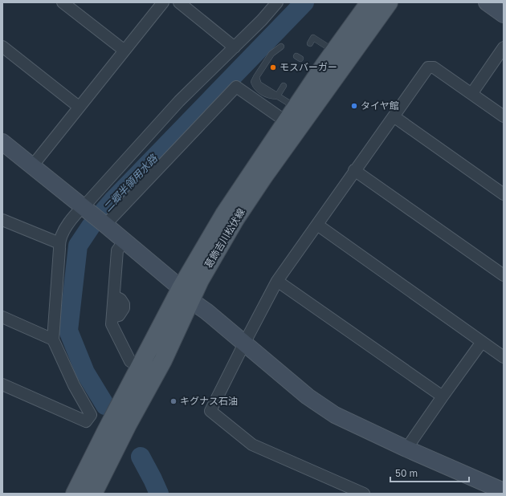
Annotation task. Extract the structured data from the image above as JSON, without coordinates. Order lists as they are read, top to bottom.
{
  "streets": {
    "main road": ["葛飾吉川松伏線"]
  },
  "water": ["二郷半領用水路"],
  "places": ["モスバーガー", "タイヤ館", "キグナス石油"],
  "scale_bar": "50 m"
}
